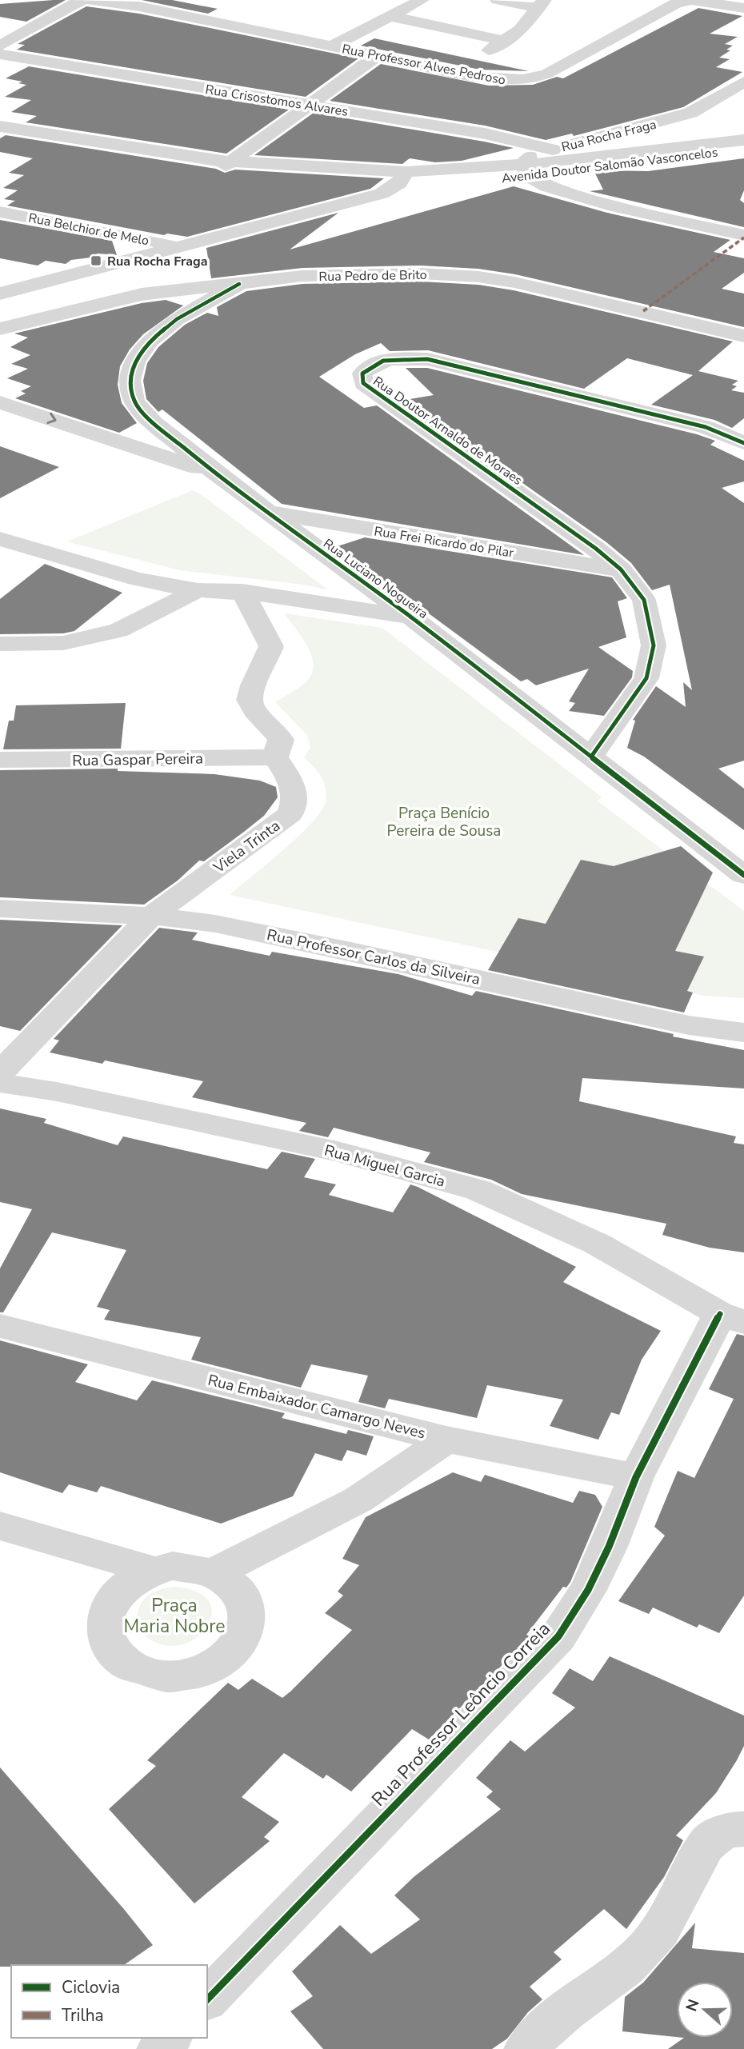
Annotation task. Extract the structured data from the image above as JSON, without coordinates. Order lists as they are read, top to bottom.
{
  "streets": {
    "street": [
      "Rua Professor Alves Pedroso",
      "Rua Crisostomos Alvares",
      "Rua Rocha Fraga",
      "Avenida Doutor Salomão Vasconcelos",
      "Rua Belchior de Melo",
      "Rua Pedro de Brito",
      "Rua Doutor Arnaldo de Moraes",
      "Rua Frei Ricardo do Pilar",
      "Rua Luciano Nogueira",
      "Rua Gaspar Pereira",
      "Viela Trinta",
      "Rua Professor Carlos da Silveira",
      "Rua Miguel Garcia",
      "Rua Embaixador Camargo Neves",
      "Rua Professor Leôncio Correia"
    ]
  },
  "crossings": [
    ["Rua Crisostomos Alvares", "Rua Rocha Fraga"],
    ["Rua Rocha Fraga", "Avenida Doutor Salomão Vasconcelos"],
    ["Rua Pedro de Brito", "Rua Luciano Nogueira"],
    ["Rua Doutor Arnaldo de Moraes", "Rua Frei Ricardo do Pilar"],
    ["Rua Doutor Arnaldo de Moraes", "Rua Luciano Nogueira"],
    ["Rua Frei Ricardo do Pilar", "Rua Luciano Nogueira"],
    ["Rua Gaspar Pereira", "Viela Trinta"],
    ["Viela Trinta", "Rua Professor Carlos da Silveira"],
    ["Rua Miguel Garcia", "Rua Professor Leôncio Correia"],
    ["Rua Embaixador Camargo Neves", "Rua Professor Leôncio Correia"]
  ],
  "parks": ["Praça Benício Pereira de Sousa", "Praça Maria Nobre"],
  "places": {
    "transit": ["Rua Rocha Fraga"]
  },
  "legend": ["Ciclovia", "Trilha"],
  "north": "left"
}
